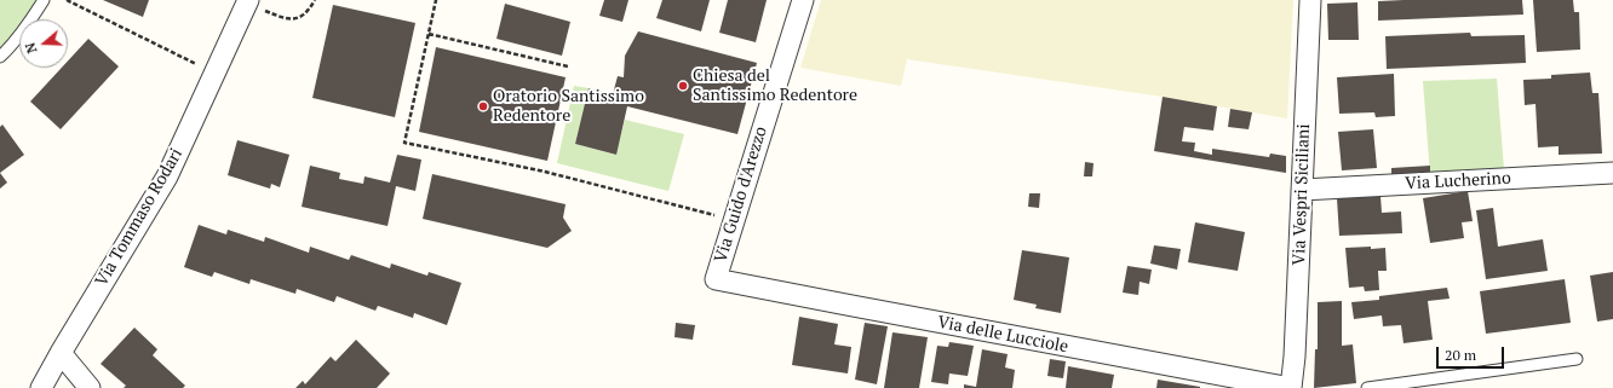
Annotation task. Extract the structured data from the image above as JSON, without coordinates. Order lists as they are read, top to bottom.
{
  "streets": {
    "street": [
      "Via Lucherino",
      "Via Guido d'Arezzo",
      "Via Vespri Siciliani",
      "Via Tommaso Rodari",
      "Via delle Lucciole"
    ]
  },
  "crossings": [
    ["Via Lucherino", "Via Vespri Siciliani"],
    ["Via Guido d'Arezzo", "Via delle Lucciole"],
    ["Via Vespri Siciliani", "Via delle Lucciole"]
  ],
  "places": ["Chiesa del Santissimo Redentore", "Oratorio Santissimo Redentore"],
  "scale_bar": "20 m",
  "north": "left"
}
